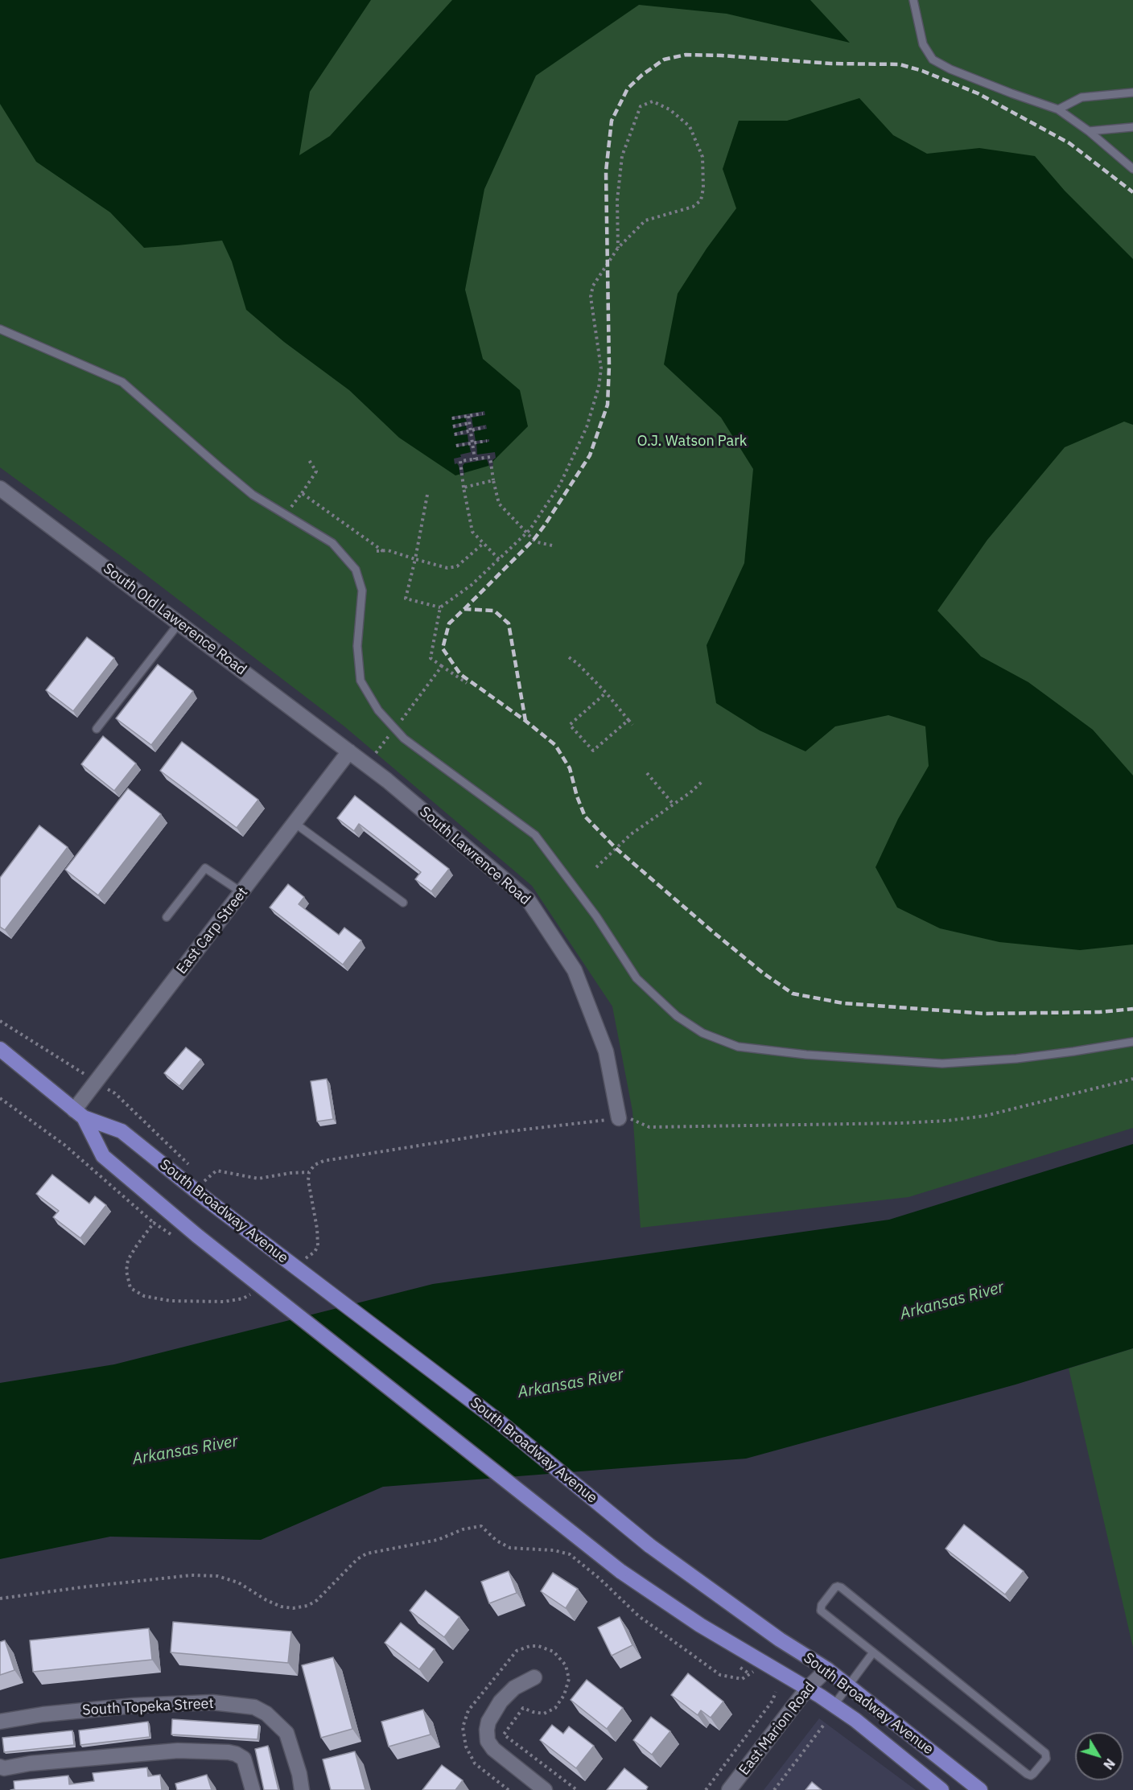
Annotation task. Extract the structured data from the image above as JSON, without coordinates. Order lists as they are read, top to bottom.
{
  "streets": {
    "main road": ["South Broadway Avenue"],
    "street": [
      "South Old Lawerence Road",
      "South Lawrence Road",
      "East Carp Street",
      "South Topeka Street",
      "East Marion Road"
    ]
  },
  "crossings": [
    ["South Old Lawerence Road", "South Lawrence Road"],
    ["South Old Lawerence Road", "East Carp Street"],
    ["South Lawrence Road", "East Carp Street"],
    ["East Carp Street", "South Broadway Avenue"],
    ["South Broadway Avenue", "East Marion Road"]
  ],
  "water": ["Arkansas River"],
  "parks": ["O.J. Watson Park"],
  "north": "bottom right"
}
